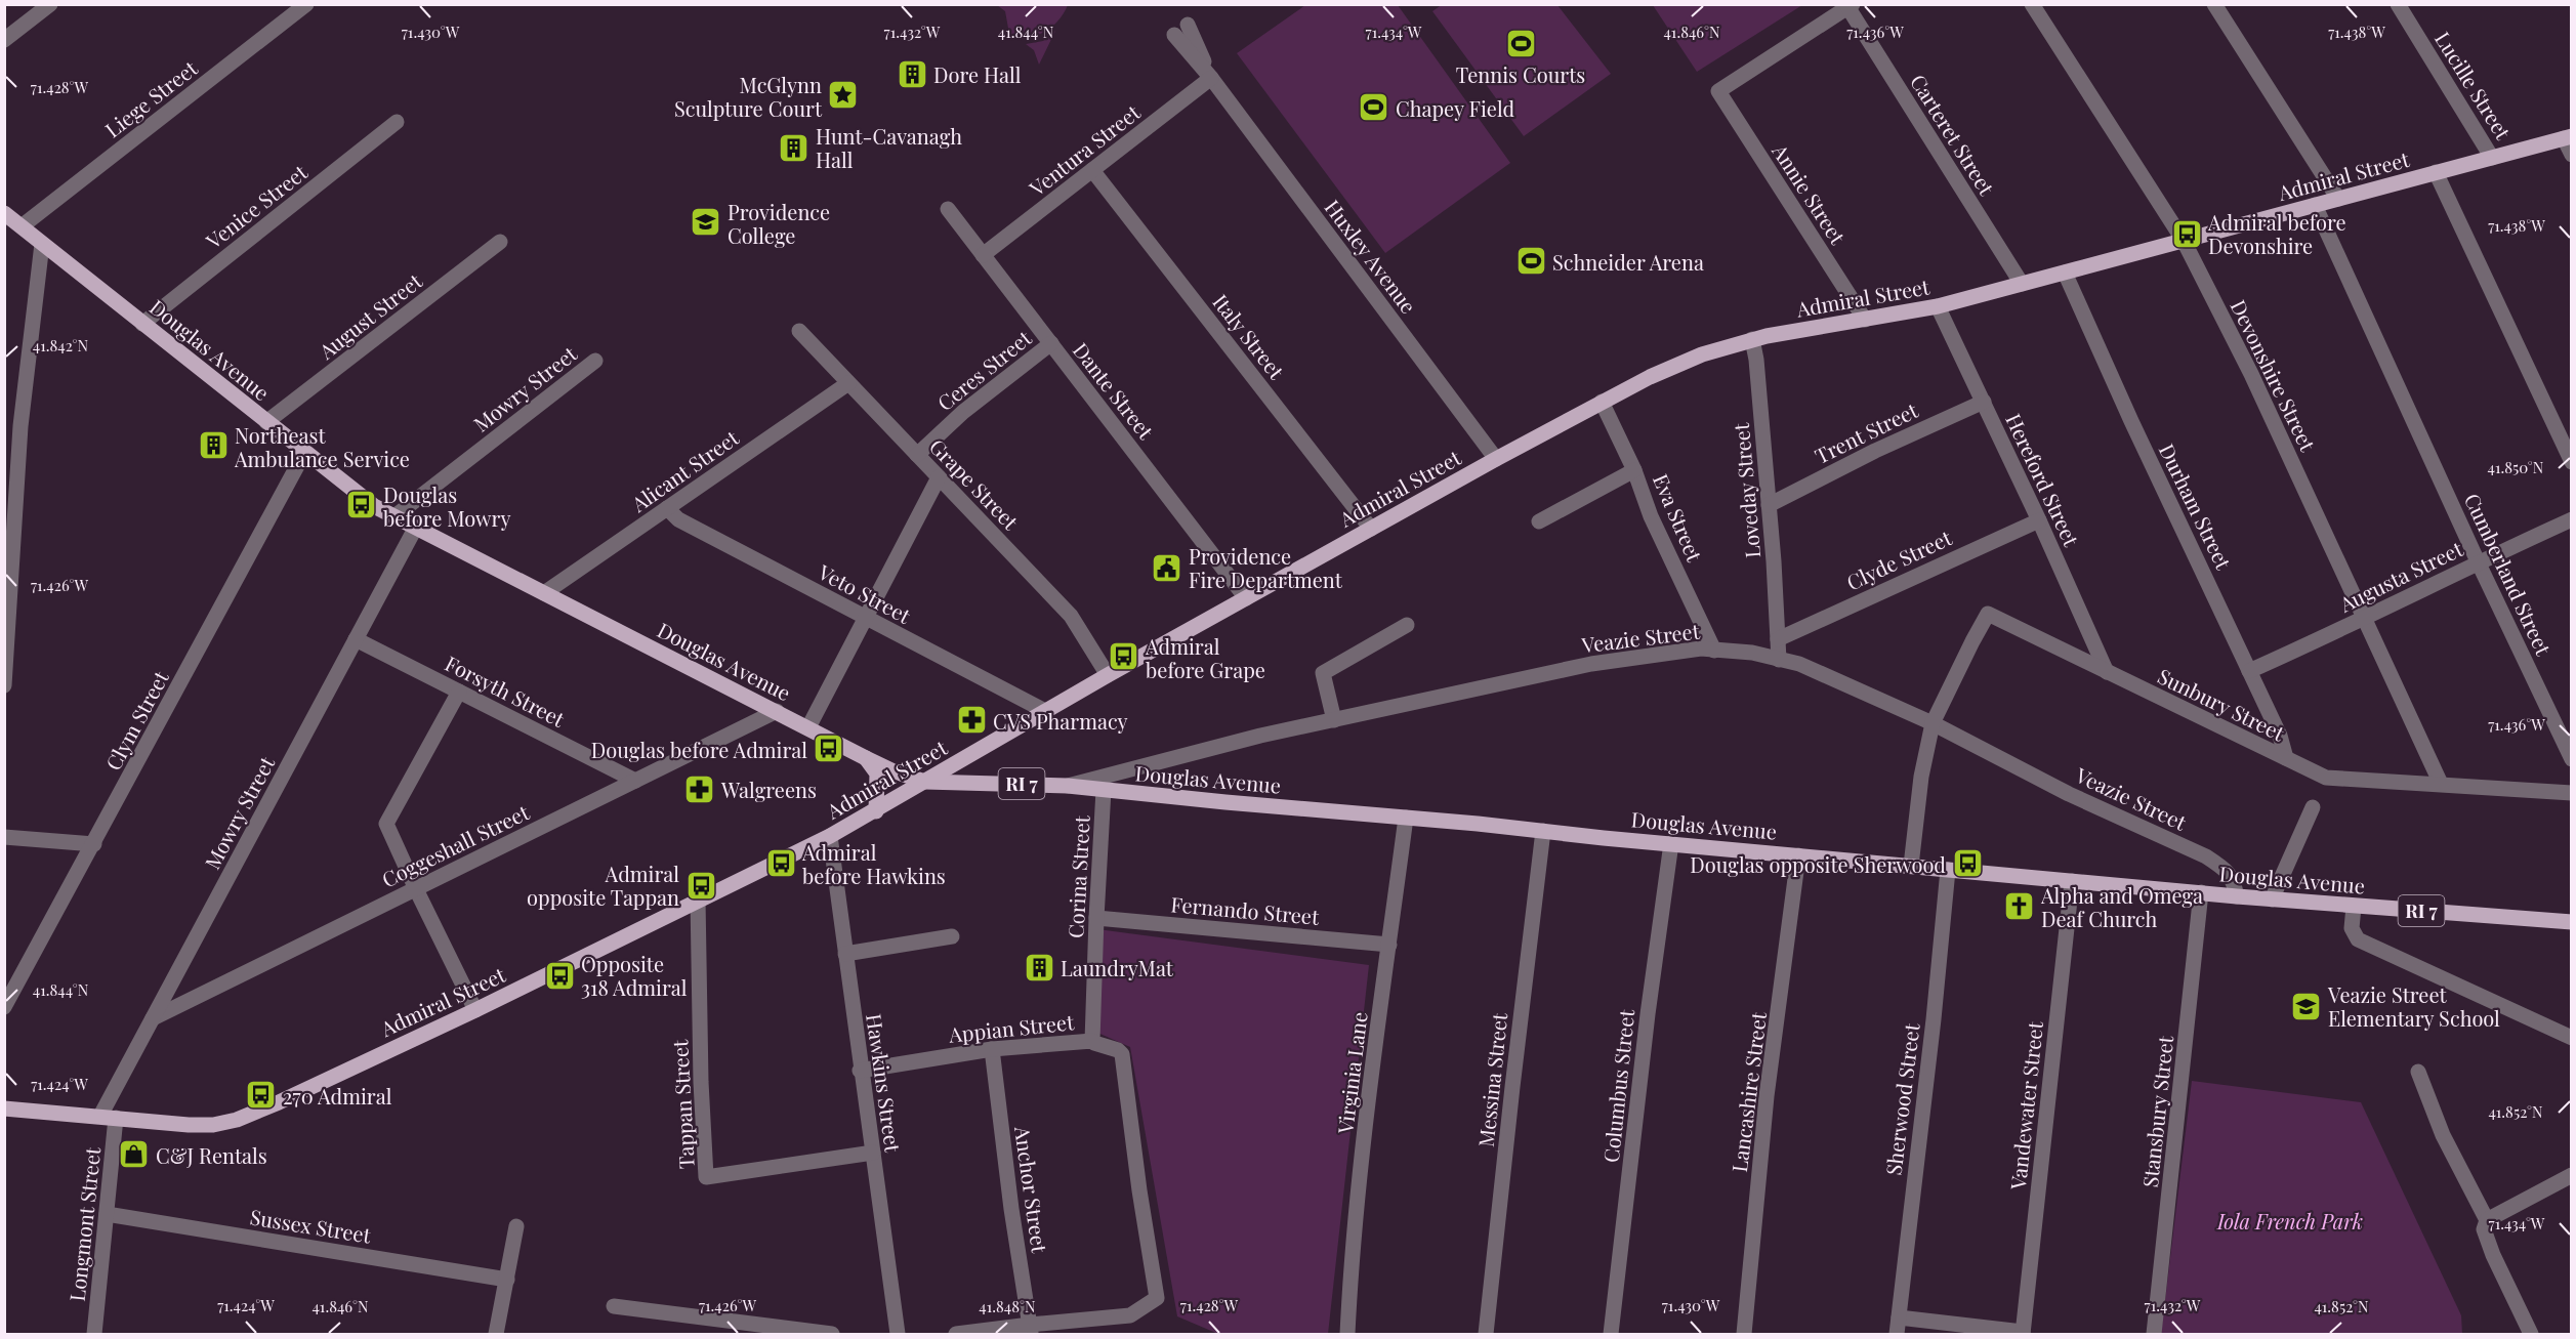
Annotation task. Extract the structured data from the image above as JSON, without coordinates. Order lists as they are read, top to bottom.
{
  "streets": {
    "main road": ["Admiral Street", "Douglas Avenue", "RI 7"],
    "street": [
      "Lucille Street",
      "Liege Street",
      "Carteret Street",
      "Ventura Street",
      "Annie Street",
      "Venice Street",
      "Huxley Avenue",
      "August Street",
      "Italy Street",
      "Ceres Street",
      "Devonshire Street",
      "Mowry Street",
      "Dante Street",
      "Trent Street",
      "Alicant Street",
      "Hereford Street",
      "Grape Street",
      "Loveday Street",
      "Durham Street",
      "Eva Street",
      "Clyde Street",
      "Cumberland Street",
      "Augusta Street",
      "Veto Street",
      "Veazie Street",
      "Forsyth Street",
      "Sunbury Street",
      "Clym Street",
      "Coggeshall Street",
      "Corina Street",
      "Fernando Street",
      "Appian Street",
      "Virginia Lane",
      "Messina Street",
      "Hawkins Street",
      "Columbus Street",
      "Lancashire Street",
      "Sherwood Street",
      "Tappan Street",
      "Vandewater Street",
      "Stansbury Street",
      "Anchor Street",
      "Longmont Street",
      "Sussex Street"
    ]
  },
  "crossings": [
    ["Lucille Street", "Admiral Street"],
    ["Liege Street", "Douglas Avenue"],
    ["Carteret Street", "Admiral Street"],
    ["Carteret Street", "Annie Street"],
    ["Ventura Street", "Huxley Avenue"],
    ["Ventura Street", "Italy Street"],
    ["Ventura Street", "Dante Street"],
    ["Admiral Street", "Annie Street"],
    ["Admiral Street", "Huxley Avenue"],
    ["Admiral Street", "Italy Street"],
    ["Admiral Street", "Douglas Avenue"],
    ["Admiral Street", "Devonshire Street"],
    ["Admiral Street", "Mowry Street"],
    ["Admiral Street", "Dante Street"],
    ["Admiral Street", "Hereford Street"],
    ["Admiral Street", "Grape Street"],
    ["Admiral Street", "Loveday Street"],
    ["Admiral Street", "Durham Street"],
    ["Admiral Street", "Eva Street"],
    ["Admiral Street", "Cumberland Street"],
    ["Admiral Street", "Veto Street"],
    ["Admiral Street", "Hawkins Street"],
    ["Admiral Street", "Tappan Street"],
    ["Admiral Street", "Longmont Street"],
    ["Venice Street", "Douglas Avenue"],
    ["August Street", "Douglas Avenue"],
    ["Douglas Avenue", "Mowry Street"],
    ["Douglas Avenue", "Alicant Street"],
    ["Douglas Avenue", "Veazie Street"],
    ["Douglas Avenue", "Clym Street"],
    ["Douglas Avenue", "Coggeshall Street"],
    ["Douglas Avenue", "Corina Street"],
    ["Douglas Avenue", "Virginia Lane"],
    ["Douglas Avenue", "Messina Street"],
    ["Douglas Avenue", "Columbus Street"],
    ["Douglas Avenue", "Lancashire Street"],
    ["Douglas Avenue", "Sherwood Street"],
    ["Douglas Avenue", "Vandewater Street"],
    ["Douglas Avenue", "Stansbury Street"],
    ["Ceres Street", "Dante Street"],
    ["Ceres Street", "Grape Street"],
    ["Devonshire Street", "Augusta Street"],
    ["Devonshire Street", "Sunbury Street"],
    ["Mowry Street", "Forsyth Street"],
    ["Mowry Street", "Coggeshall Street"],
    ["Mowry Street", "Longmont Street"],
    ["Trent Street", "Hereford Street"],
    ["Trent Street", "Loveday Street"],
    ["Alicant Street", "Grape Street"],
    ["Alicant Street", "Veto Street"],
    ["Hereford Street", "Clyde Street"],
    ["Hereford Street", "Sunbury Street"],
    ["Loveday Street", "Clyde Street"],
    ["Loveday Street", "Veazie Street"],
    ["Durham Street", "Augusta Street"],
    ["Durham Street", "Sunbury Street"],
    ["Eva Street", "Veazie Street"],
    ["Cumberland Street", "Augusta Street"],
    ["Veazie Street", "Sunbury Street"],
    ["Forsyth Street", "Coggeshall Street"],
    ["Corina Street", "Fernando Street"],
    ["Corina Street", "Appian Street"],
    ["Fernando Street", "Virginia Lane"],
    ["Appian Street", "Hawkins Street"],
    ["Appian Street", "Anchor Street"],
    ["Hawkins Street", "Tappan Street"],
    ["Longmont Street", "Sussex Street"]
  ],
  "parks": ["Iola French Park"],
  "places": {
    "sports": ["Tennis Courts", "Chapey Field", "Schneider Arena"],
    "building": [
      "Dore Hall",
      "Hunt-Cavanagh Hall",
      "Northeast Ambulance Service",
      "LaundryMat"
    ],
    "place": ["McGlynn Sculpture Court"],
    "school or university": ["Providence College", "Veazie Street Elementary School"],
    "bus stop": [
      "Admiral before Devonshire",
      "Douglas before Mowry",
      "Admiral before Grape",
      "Douglas before Admiral",
      "Admiral before Hawkins",
      "Douglas opposite Sherwood",
      "Admiral opposite Tappan",
      "Opposite 318 Admiral",
      "270 Admiral"
    ],
    "public building": ["Providence Fire Department"],
    "pharmacy": ["CVS Pharmacy", "Walgreens"],
    "church": ["Alpha and Omega Deaf Church"],
    "shop": ["C&J Rentals"]
  },
  "coordinates": [
    "41.844°N",
    "41.846°N",
    "71.430°W",
    "71.432°W",
    "71.434°W",
    "71.436°W",
    "71.438°W",
    "71.428°W",
    "41.842°N",
    "41.850°N",
    "71.426°W",
    "71.424°W",
    "41.852°N",
    "41.848°N"
  ]
}
